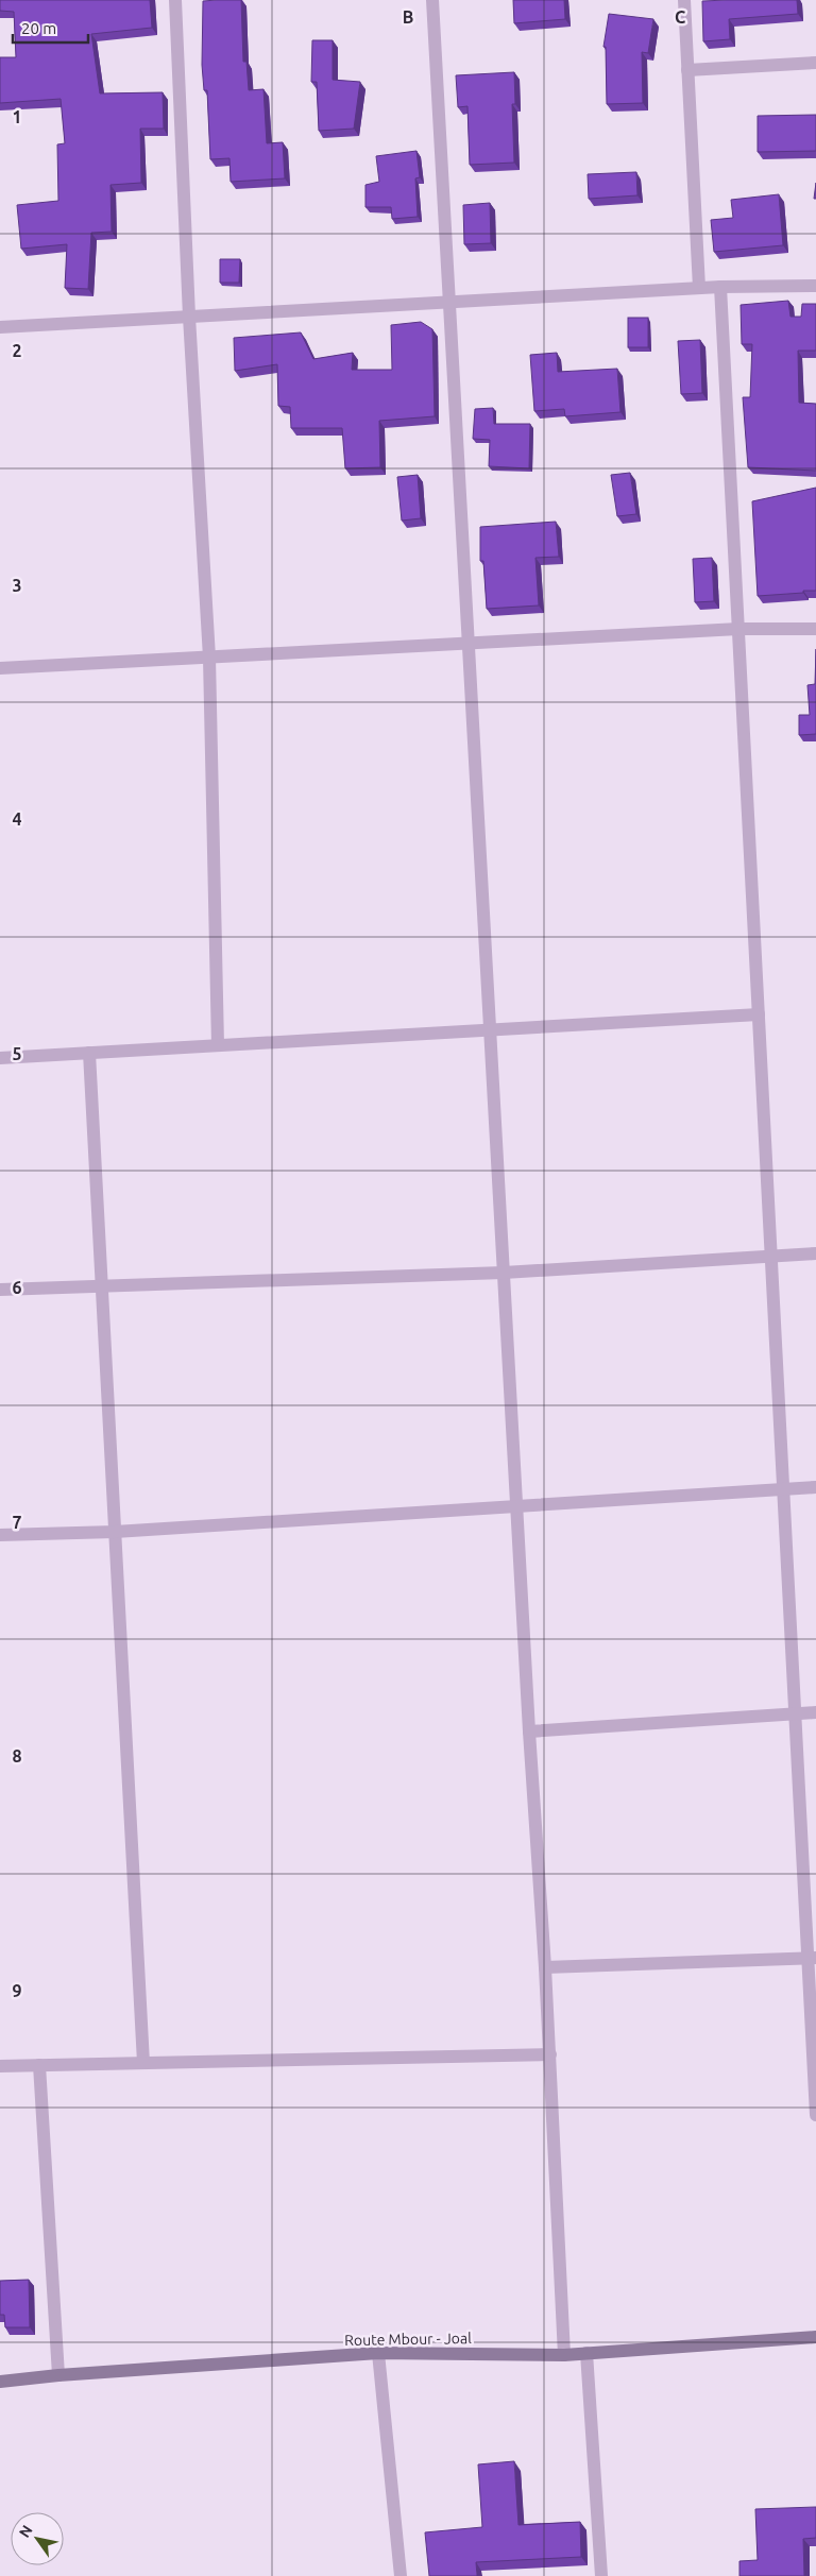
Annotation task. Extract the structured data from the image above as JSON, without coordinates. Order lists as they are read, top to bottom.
{
  "streets": {
    "main road": ["Route Mbour - Joal"]
  },
  "scale_bar": "20 m",
  "north": "top left",
  "grid": {
    "columns": ["B", "C"],
    "rows": [
      "1",
      "2",
      "3",
      "4",
      "5",
      "6",
      "7",
      "8",
      "9"
    ]
  }
}
